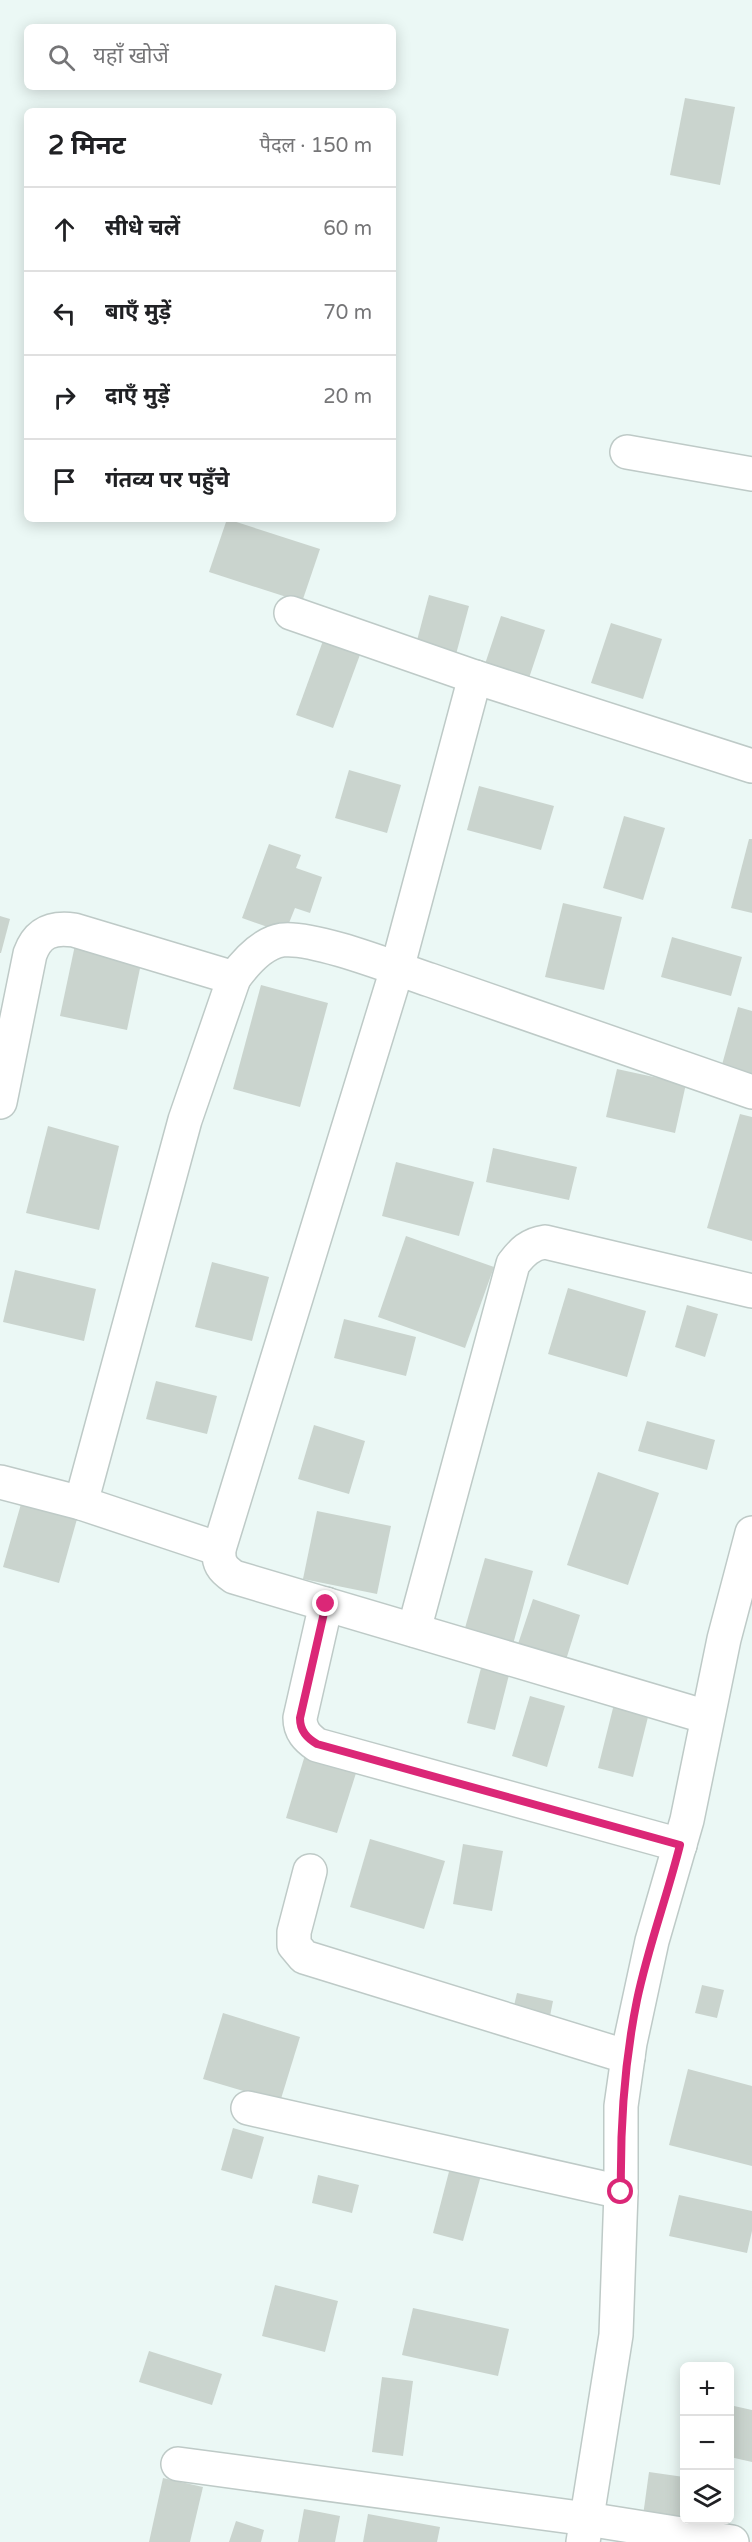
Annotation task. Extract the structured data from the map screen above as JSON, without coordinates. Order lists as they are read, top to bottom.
{
  "page": {
    "search": "यहाँ खोजें",
    "heading": ["2 मिनट", "पैदल · 150 m"],
    "list": [
      ["सीधे चलें", "60 m"],
      ["बाएँ मुड़ें", "70 m"],
      ["दाएँ मुड़ें", "20 m"],
      "गंतव्य पर पहुँचे"
    ],
    "map_buttons": ["+", "−"]
  }
}
